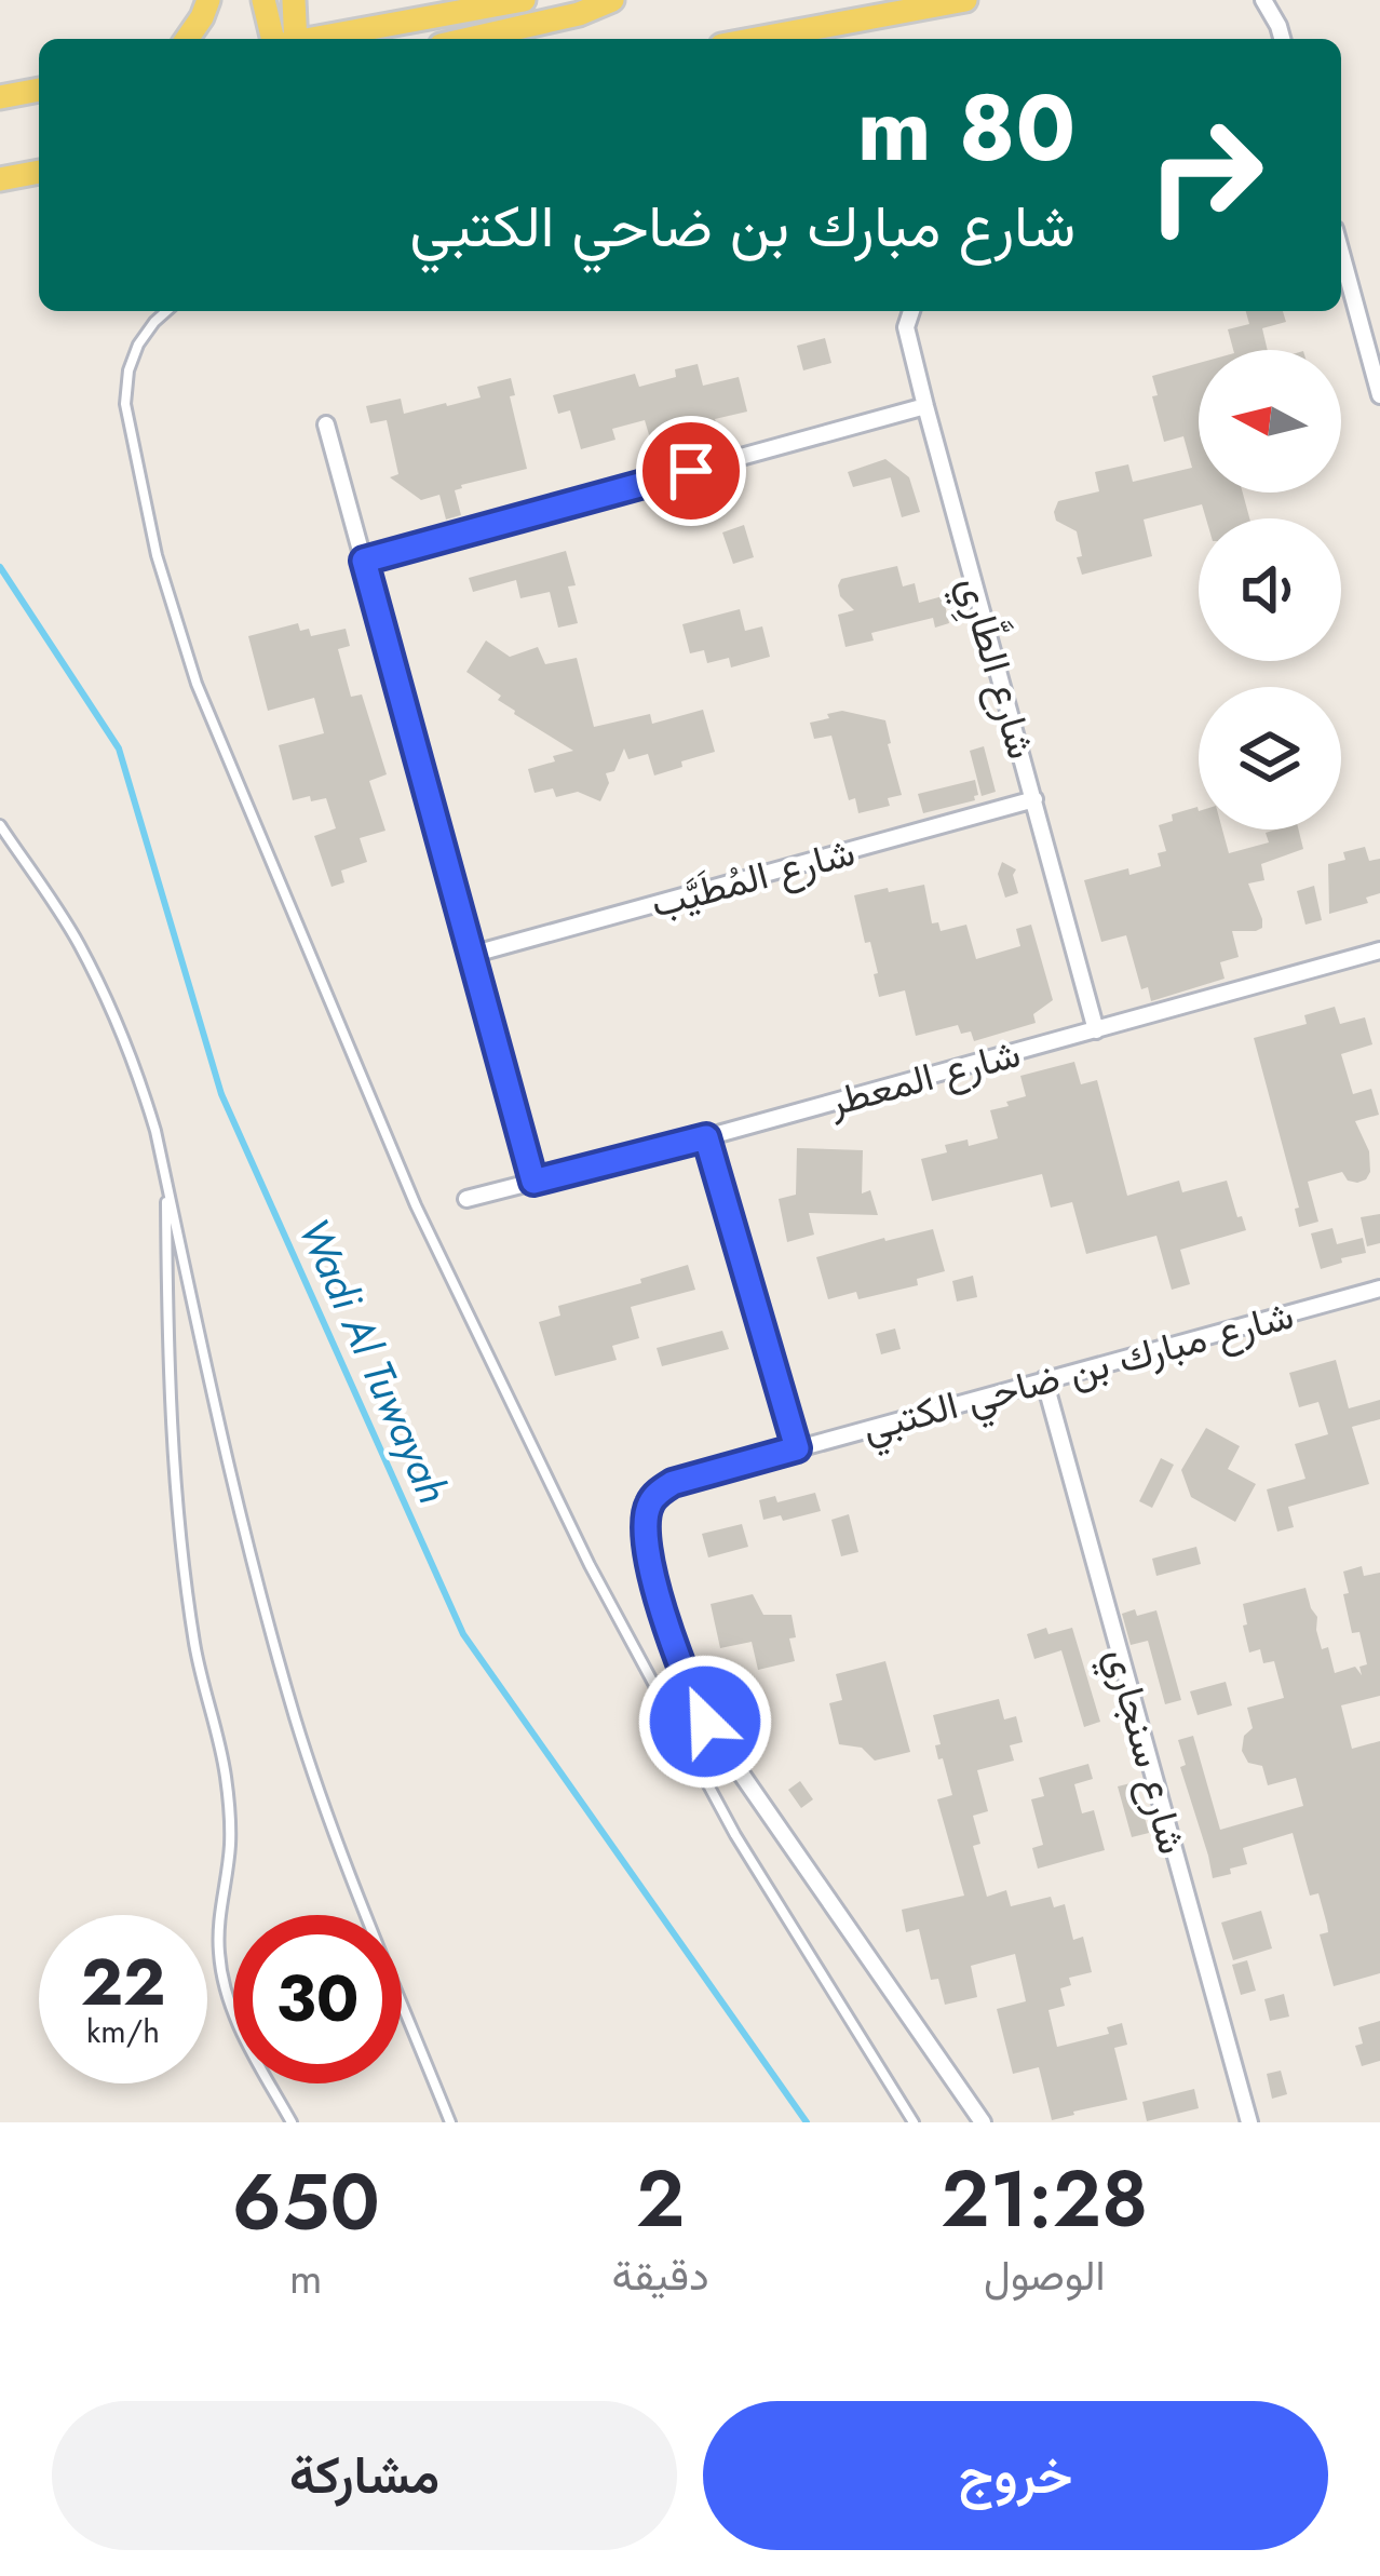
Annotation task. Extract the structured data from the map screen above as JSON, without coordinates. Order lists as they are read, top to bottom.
{
  "streets": {
    "street": [
      "شارع الطَّارِي",
      "شارع المُطَيَّب",
      "شارع المعطر",
      "شارع مبارك بن ضاحي الكتبي",
      "شارع سنجاري"
    ]
  },
  "crossings": [
    ["شارع الطَّارِي", "شارع المُطَيَّب"],
    ["شارع الطَّارِي", "شارع المعطر"],
    ["شارع مبارك بن ضاحي الكتبي", "شارع سنجاري"]
  ],
  "water": ["Wadi Al Tuwayah"],
  "north": "left",
  "page": {
    "turn": ["80 m", "شارع مبارك بن ضاحي الكتبي"],
    "speed": "22 km/h",
    "limit": "30",
    "eta": [
      "21:28",
      "الوصول",
      "2",
      "دقيقة",
      "650",
      "m"
    ],
    "buttons": ["خروج", "مشاركة"]
  }
}
